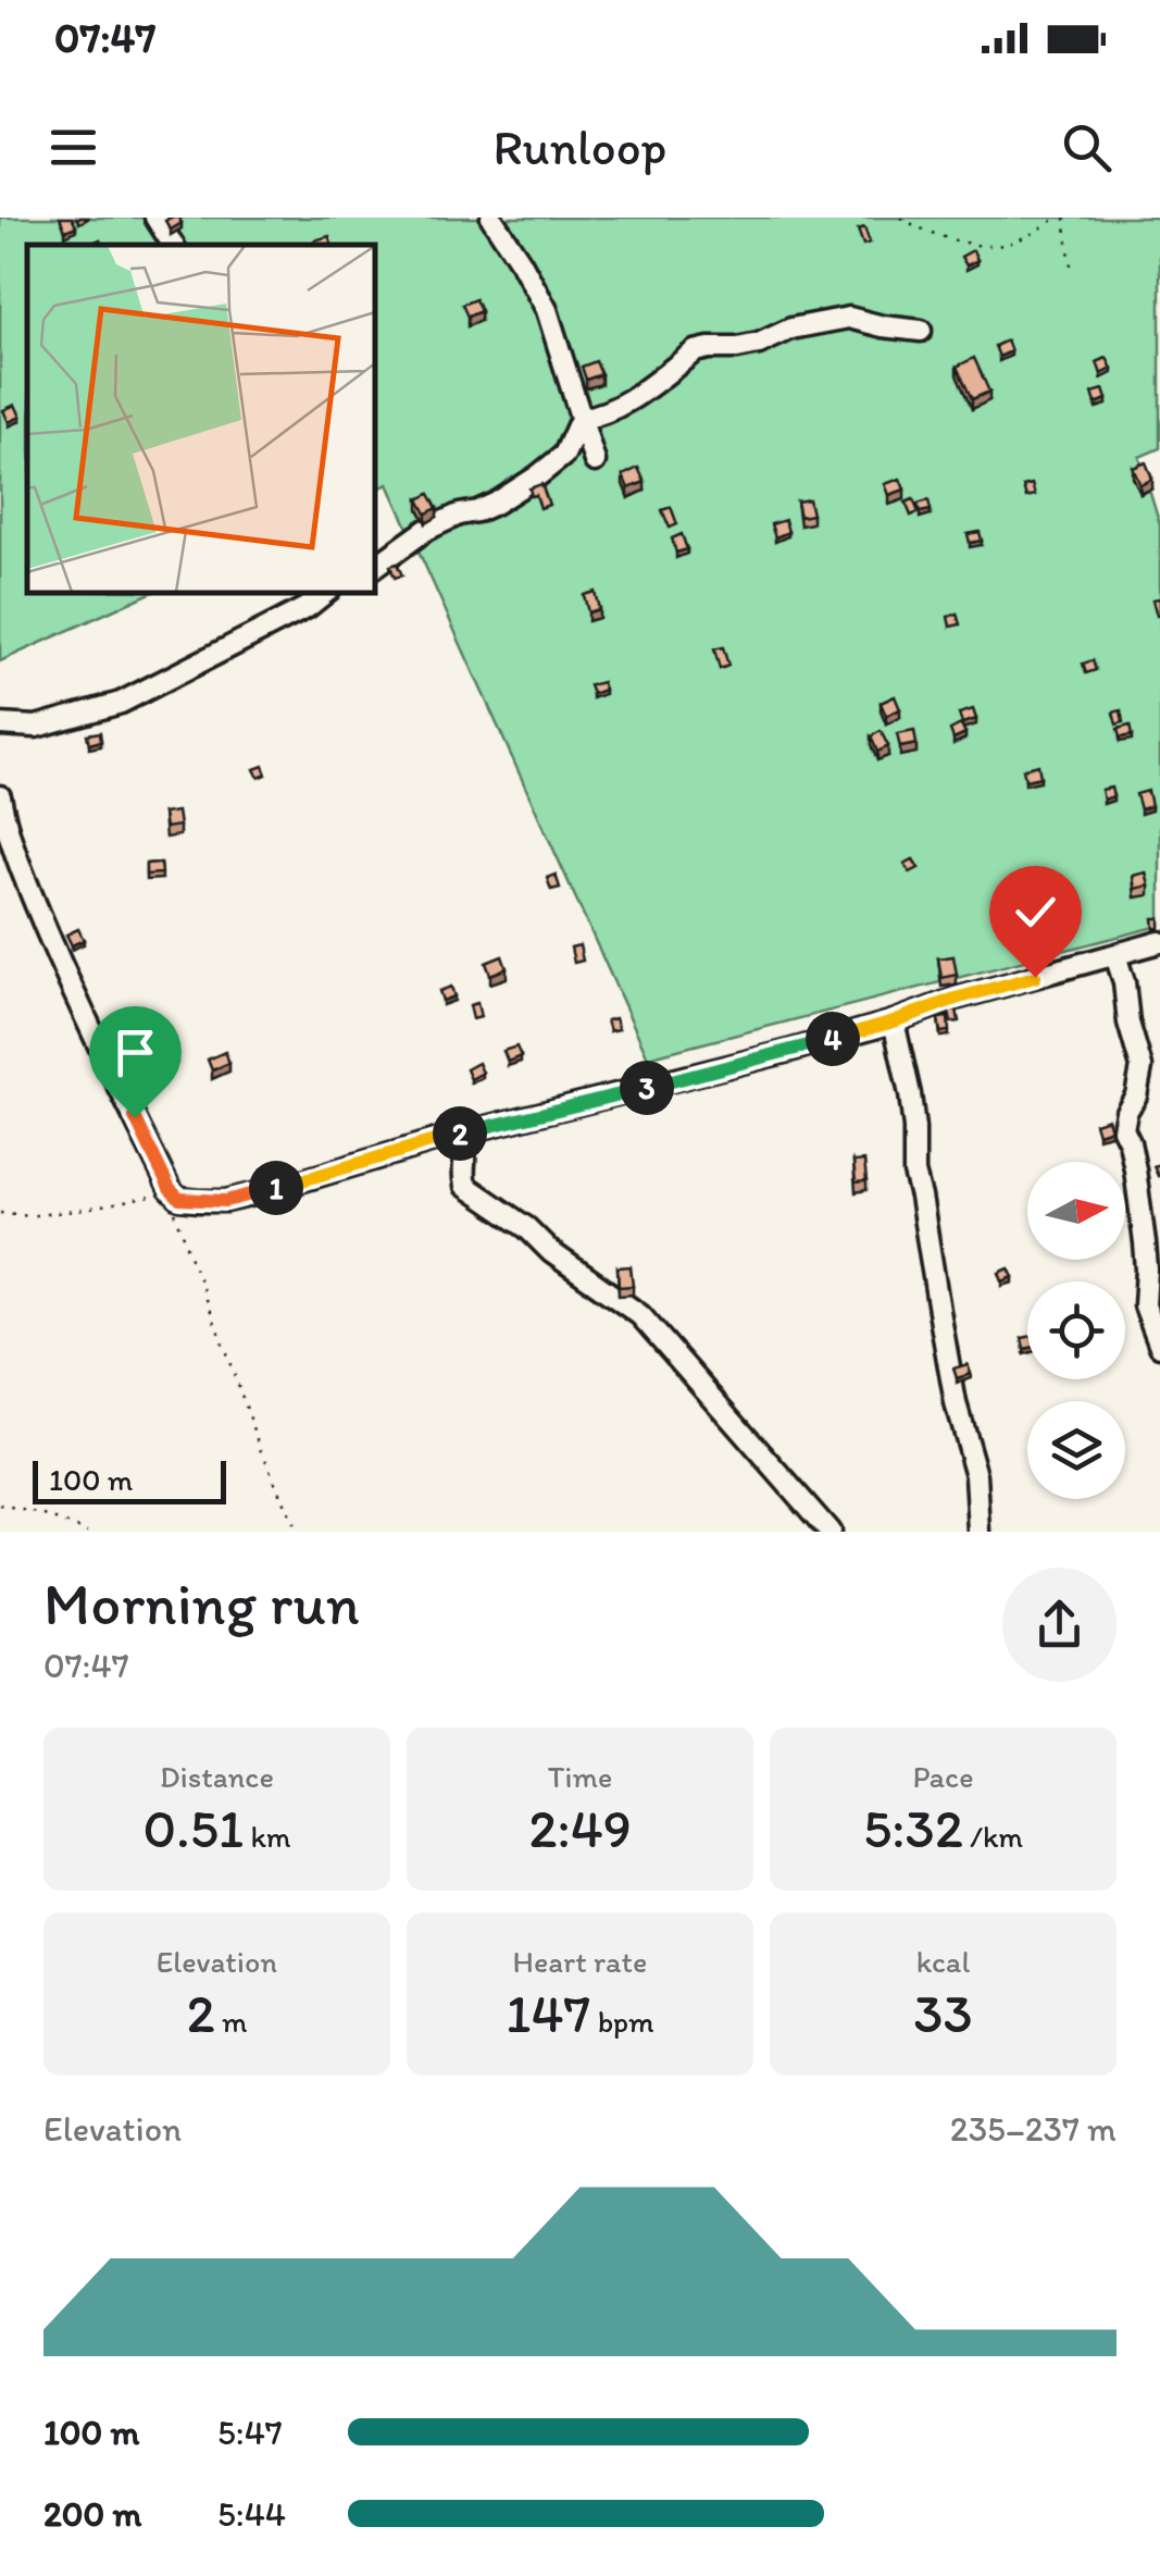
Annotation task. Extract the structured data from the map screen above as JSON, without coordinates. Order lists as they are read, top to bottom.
{
  "scale_bar": "100 m",
  "north": "right",
  "page": {
    "status": "07:47",
    "header": "Runloop",
    "pins": [
      "4",
      "3",
      "2",
      "1"
    ],
    "scale": "100 m",
    "heading": ["Morning run", "07:47"],
    "stats": [
      ["Distance", "0.51 km"],
      ["Time", "2:49"],
      ["Pace", "5:32 /km"],
      ["Elevation", "2 m"],
      ["Heart rate", "147 bpm"],
      ["kcal", "33"]
    ],
    "chart": ["Elevation", "235–237 m"],
    "list": [
      {
        "name": "100 m",
        "note": "5:47"
      },
      {
        "name": "200 m",
        "note": "5:44"
      }
    ]
  }
}
